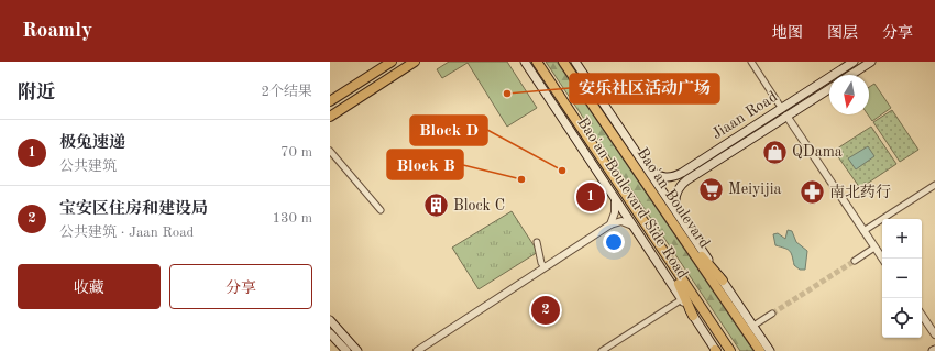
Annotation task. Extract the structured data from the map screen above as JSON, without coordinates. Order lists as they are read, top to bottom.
{
  "streets": {
    "main road": ["Jiaan Road", "Bao'an Boulevard Side Road", "Bao'an Boulevard"]
  },
  "crossings": [
    ["Jiaan Road", "Bao'an Boulevard Side Road"]
  ],
  "places": {
    "other": ["安乐社区活动广场", "Block D", "Block B"],
    "shop": ["QDama"],
    "supermarket": ["Meiyijia"],
    "pharmacy": ["南北药行"],
    "building": ["Block C"]
  },
  "north": "bottom",
  "page": {
    "header": "Roamly",
    "nav": ["地图", "图层", "分享"],
    "heading": ["附近", "2个结果"],
    "list": [
      {
        "mark": "1",
        "name": "极兔速递",
        "note": "公共建筑",
        "value": "70 m"
      },
      {
        "mark": "2",
        "name": "宝安区住房和建设局",
        "note": "公共建筑 · Jaan Road",
        "value": "130 m"
      }
    ],
    "pins": ["1", "2"],
    "map_buttons": ["+", "−"],
    "buttons": ["收藏", "分享"]
  }
}
